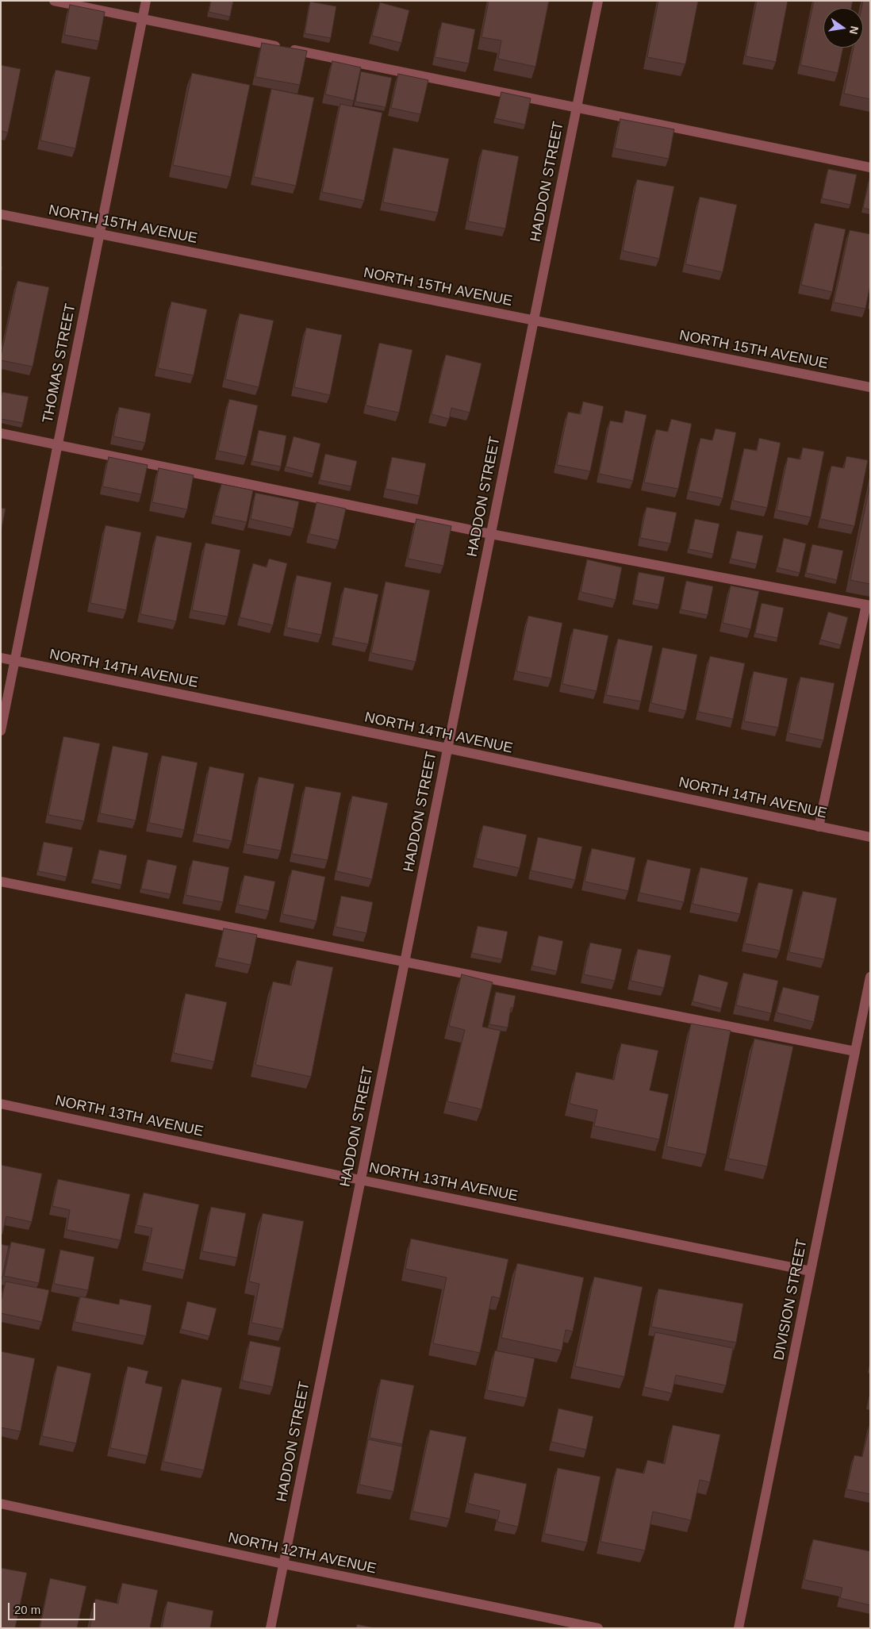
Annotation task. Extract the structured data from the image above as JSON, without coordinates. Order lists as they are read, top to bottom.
{
  "streets": {
    "street": [
      "HADDON STREET",
      "NORTH 15TH AVENUE",
      "THOMAS STREET",
      "NORTH 14TH AVENUE",
      "NORTH 13TH AVENUE",
      "DIVISION STREET",
      "NORTH 12TH AVENUE"
    ]
  },
  "crossings": [
    ["HADDON STREET", "NORTH 15TH AVENUE"],
    ["HADDON STREET", "NORTH 14TH AVENUE"],
    ["HADDON STREET", "NORTH 13TH AVENUE"],
    ["HADDON STREET", "NORTH 12TH AVENUE"],
    ["NORTH 15TH AVENUE", "THOMAS STREET"],
    ["THOMAS STREET", "NORTH 14TH AVENUE"],
    ["NORTH 13TH AVENUE", "DIVISION STREET"]
  ],
  "scale_bar": "20 m",
  "north": "right"
}
